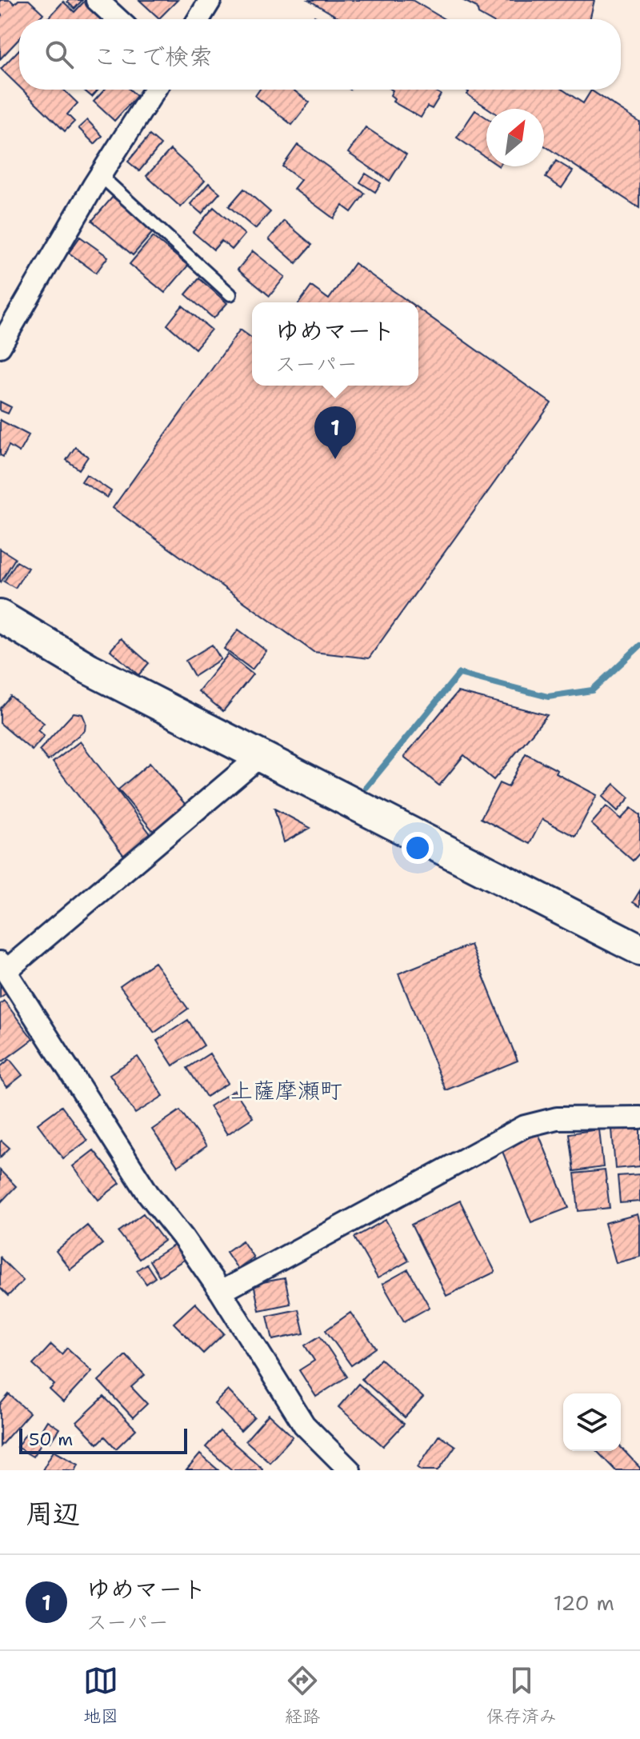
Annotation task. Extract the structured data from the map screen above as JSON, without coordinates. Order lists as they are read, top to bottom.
{
  "districts": ["上薩摩瀬町"],
  "scale_bar": "50 m",
  "north": "top right",
  "page": {
    "search": "ここで検索",
    "popup": ["ゆめマート", "スーパー"],
    "pins": "1",
    "scale": "50 m",
    "heading": "周辺",
    "list": [
      {
        "mark": "1",
        "name": "ゆめマート",
        "note": "スーパー",
        "value": "120 m"
      }
    ],
    "nav": ["地図", "経路", "保存済み"]
  }
}
